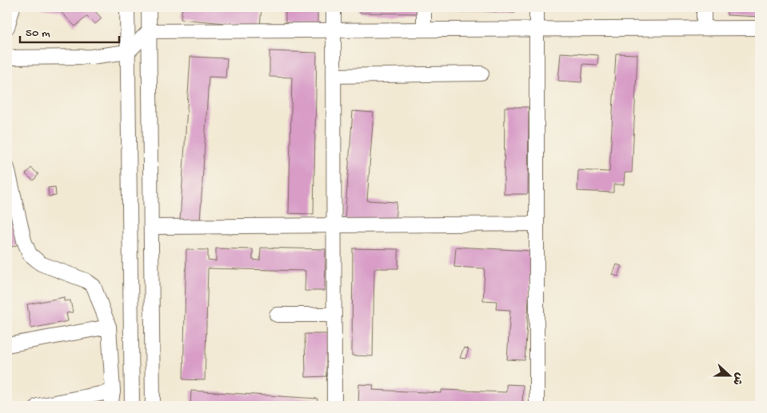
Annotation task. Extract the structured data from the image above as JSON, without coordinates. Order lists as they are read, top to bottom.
{
  "scale_bar": "50 m",
  "north": "right"
}
